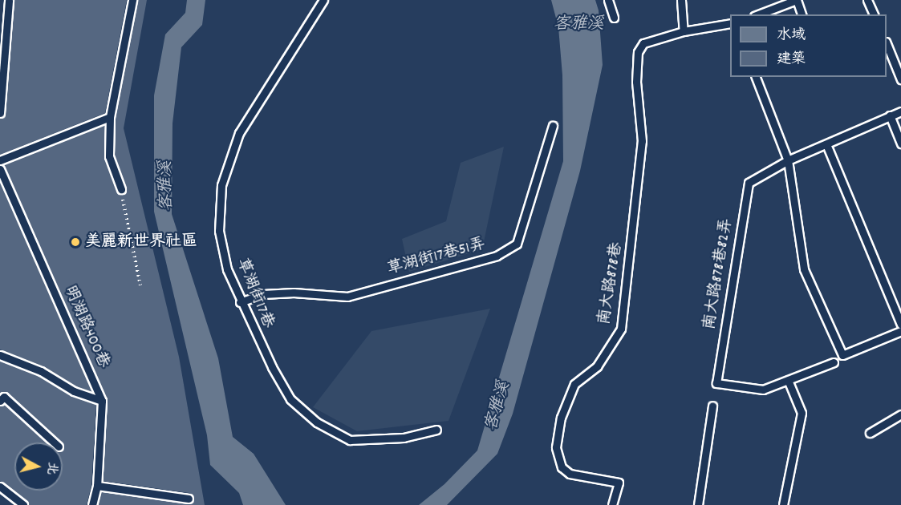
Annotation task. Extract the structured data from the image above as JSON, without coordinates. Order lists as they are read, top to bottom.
{
  "streets": {
    "lane": [
      "草湖街17巷51弄",
      "南大路878巷82弄",
      "南大路878巷",
      "草湖街17巷",
      "明湖路400巷"
    ]
  },
  "crossings": [
    ["草湖街17巷51弄", "草湖街17巷"]
  ],
  "water": ["客雅溪"],
  "places": ["美麗新世界社區"],
  "legend": ["水域", "建築"],
  "north": "right"
}
